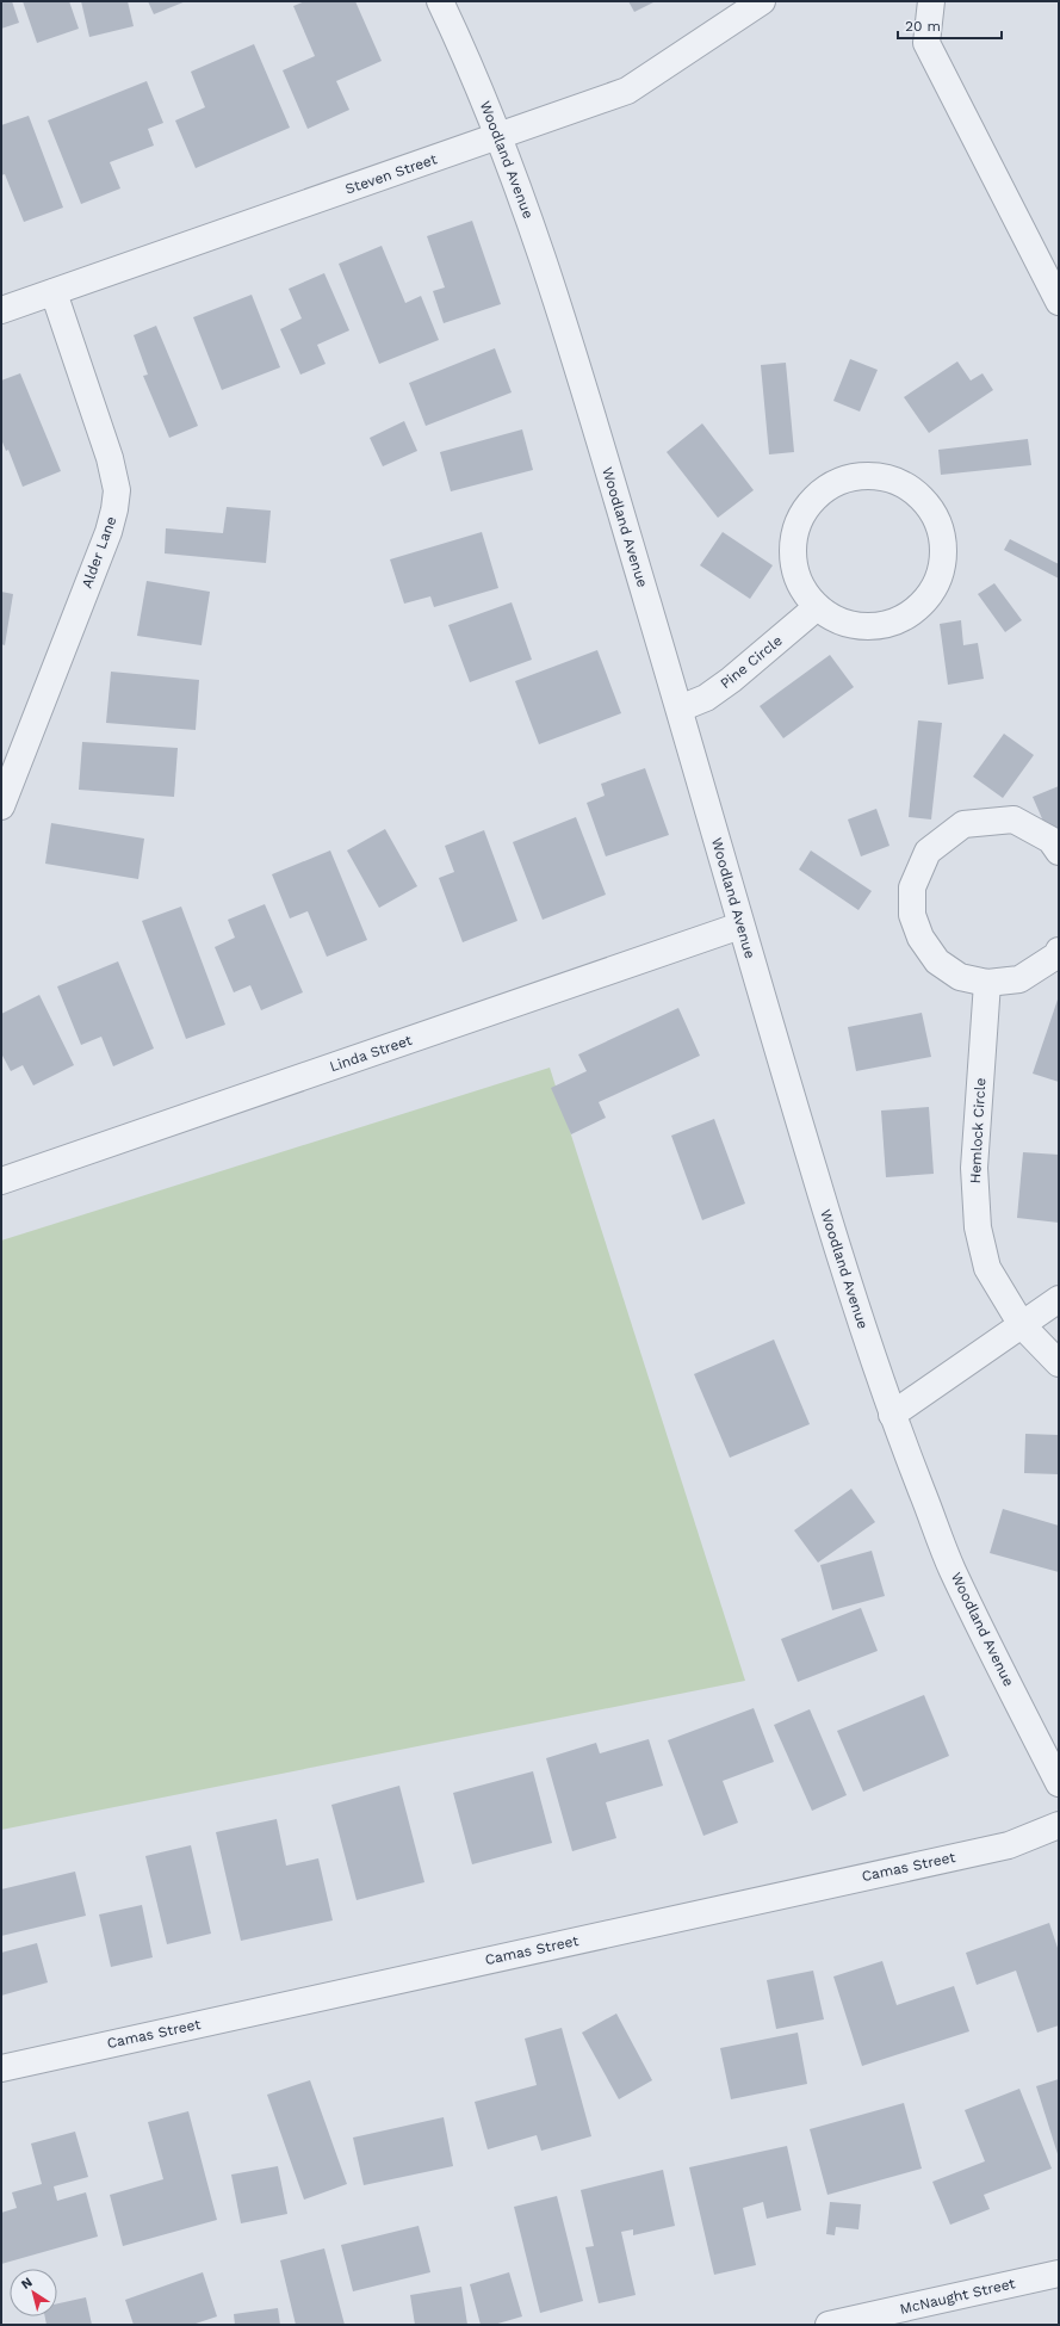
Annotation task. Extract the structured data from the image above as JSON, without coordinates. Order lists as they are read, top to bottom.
{
  "streets": {
    "street": [
      "Woodland Avenue",
      "Steven Street",
      "Alder Lane",
      "Pine Circle",
      "Linda Street",
      "Hemlock Circle",
      "Camas Street",
      "McNaught Street"
    ]
  },
  "crossings": [
    ["Woodland Avenue", "Steven Street"],
    ["Woodland Avenue", "Pine Circle"],
    ["Woodland Avenue", "Linda Street"],
    ["Steven Street", "Alder Lane"]
  ],
  "scale_bar": "20 m",
  "north": "top left"
}
